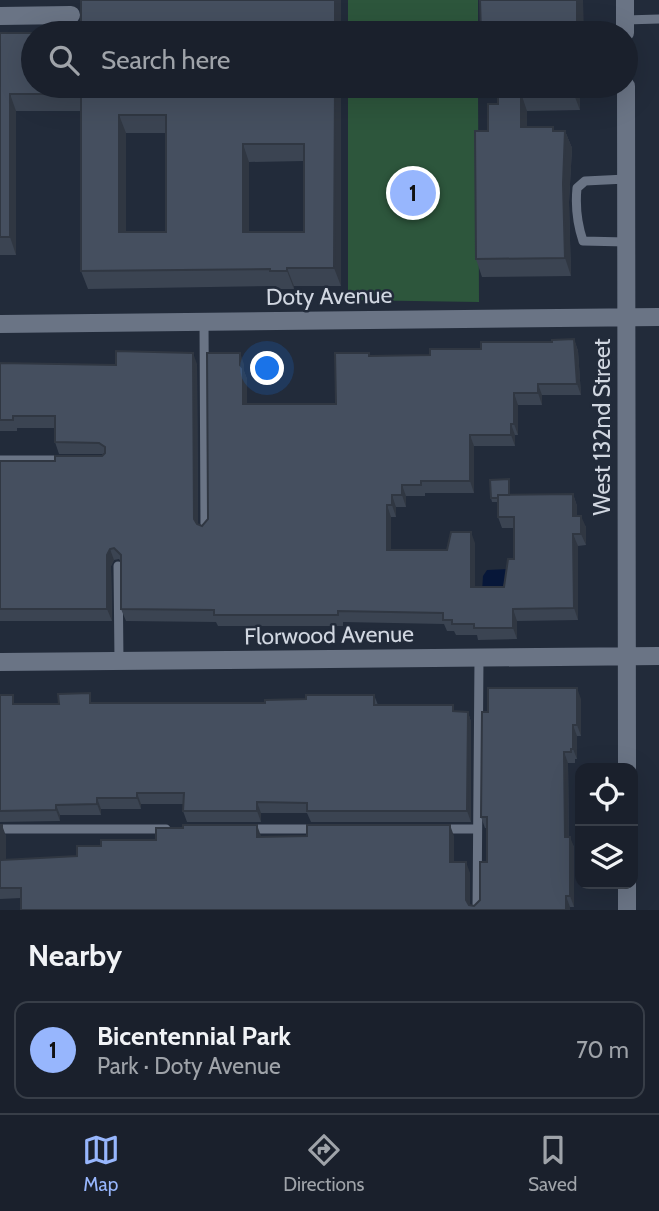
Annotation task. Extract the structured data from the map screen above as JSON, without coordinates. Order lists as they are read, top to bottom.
{
  "streets": {
    "street": ["Doty Avenue", "West 132nd Street", "Florwood Avenue"]
  },
  "crossings": [
    ["Doty Avenue", "West 132nd Street"],
    ["West 132nd Street", "Florwood Avenue"]
  ],
  "page": {
    "search": "Search here",
    "pins": "1",
    "heading": "Nearby",
    "list": [
      {
        "mark": "1",
        "name": "Bicentennial Park",
        "note": "Park · Doty Avenue",
        "value": "70 m"
      }
    ],
    "nav": ["Map", "Directions", "Saved"]
  }
}
